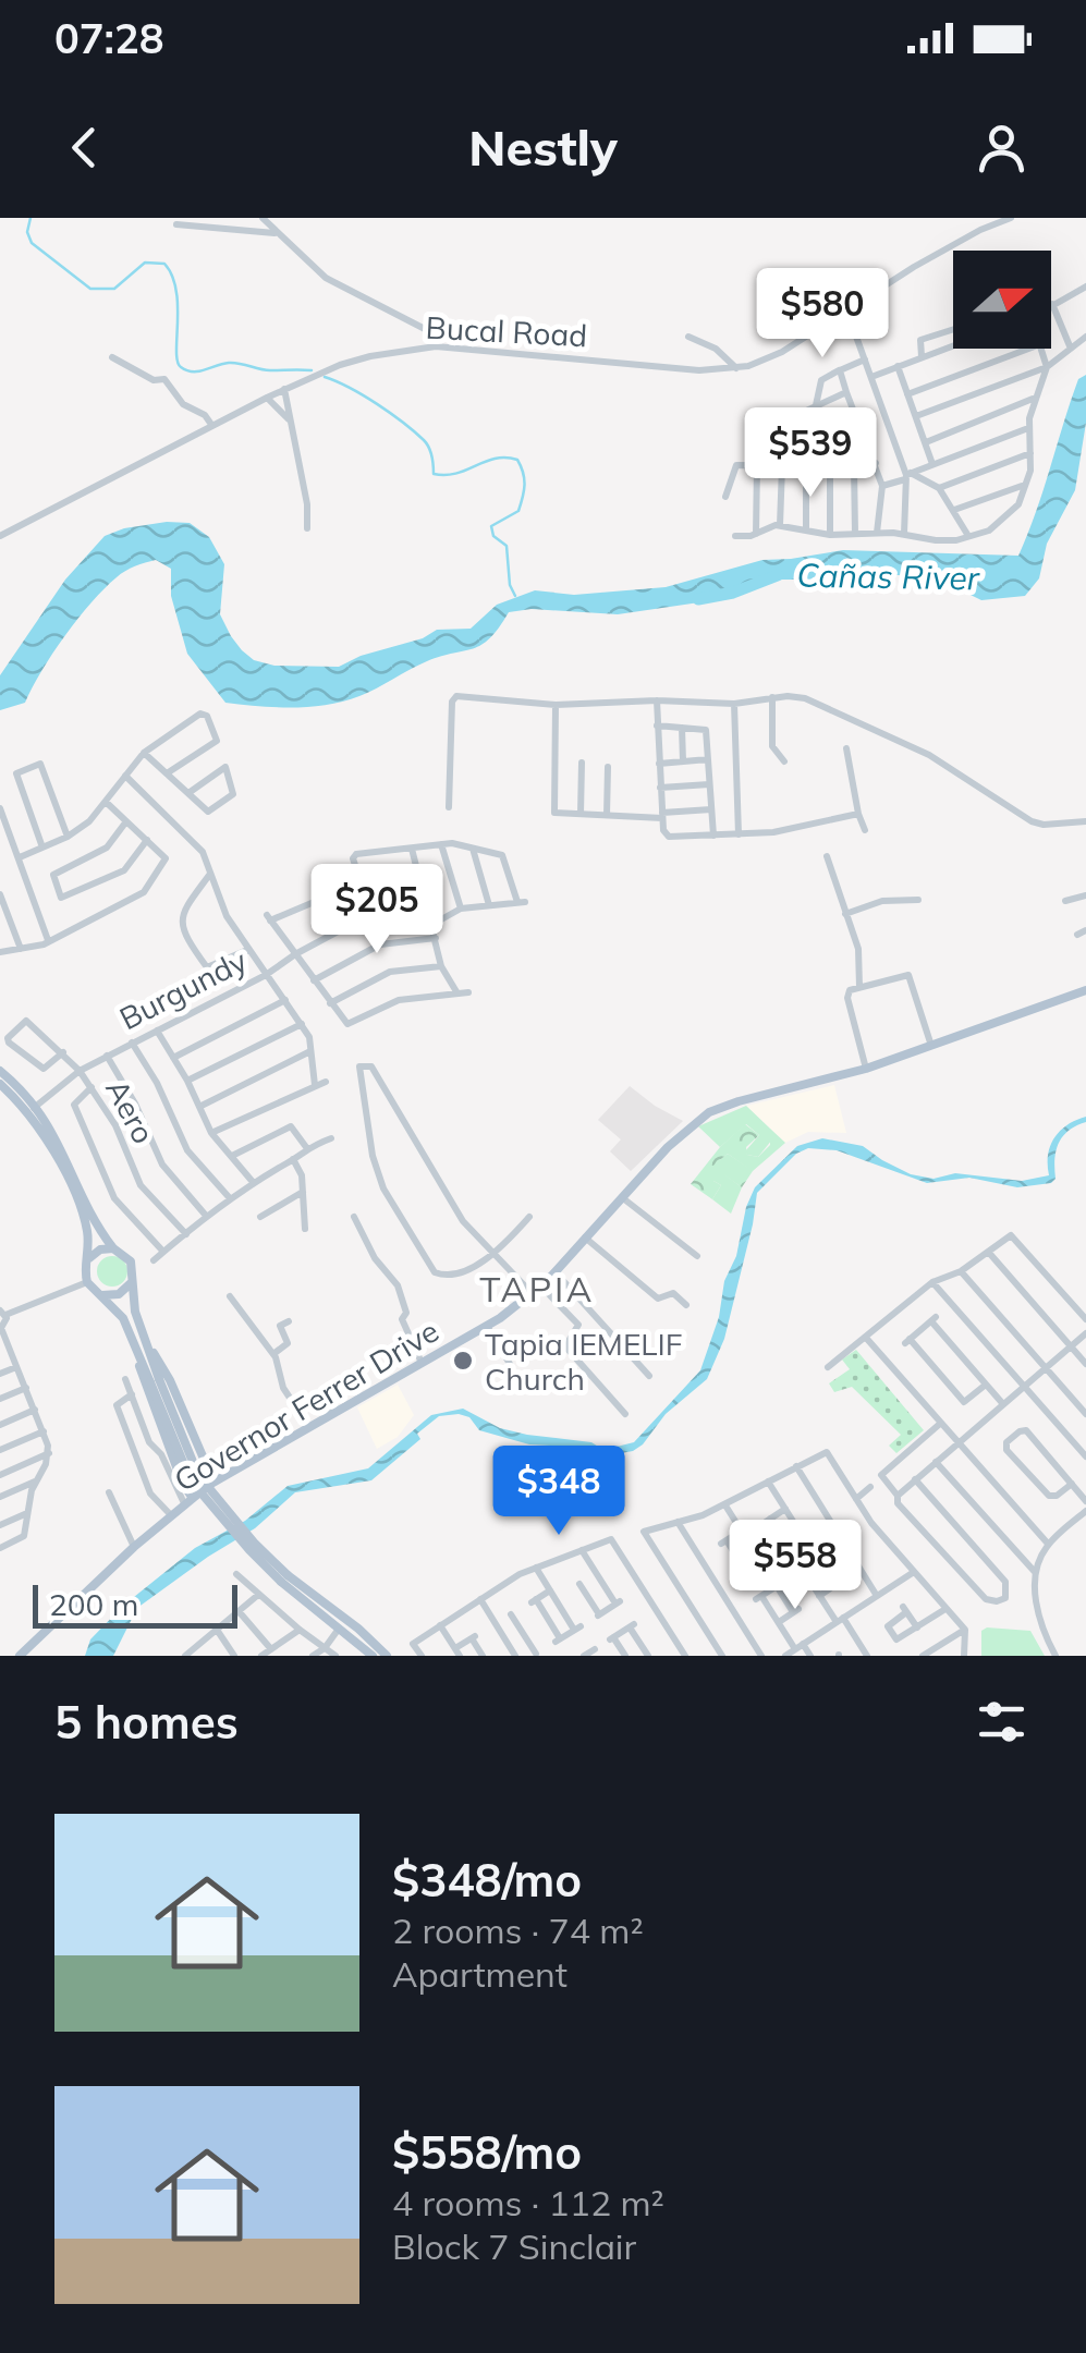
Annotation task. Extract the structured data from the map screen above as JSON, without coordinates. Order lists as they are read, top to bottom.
{
  "streets": {
    "main road": ["Governor Ferrer Drive"],
    "street": ["Bucal Road", "Burgundy", "Aero"]
  },
  "crossings": [
    ["Burgundy", "Aero"]
  ],
  "districts": ["TAPIA"],
  "water": ["Cañas River"],
  "places": ["Tapia IEMELIF Church"],
  "scale_bar": "200 m",
  "north": "right",
  "page": {
    "status": "07:28",
    "header": "Nestly",
    "price": [
      "$580",
      "$539",
      "$205",
      "$348",
      "$558"
    ],
    "scale": "200 m",
    "heading": "5 homes",
    "list": [
      {
        "name": "$348/mo",
        "note": "2 rooms · 74 m² · Apartment"
      },
      {
        "name": "$558/mo",
        "note": "4 rooms · 112 m² · Block 7 Sinclair"
      }
    ]
  }
}
